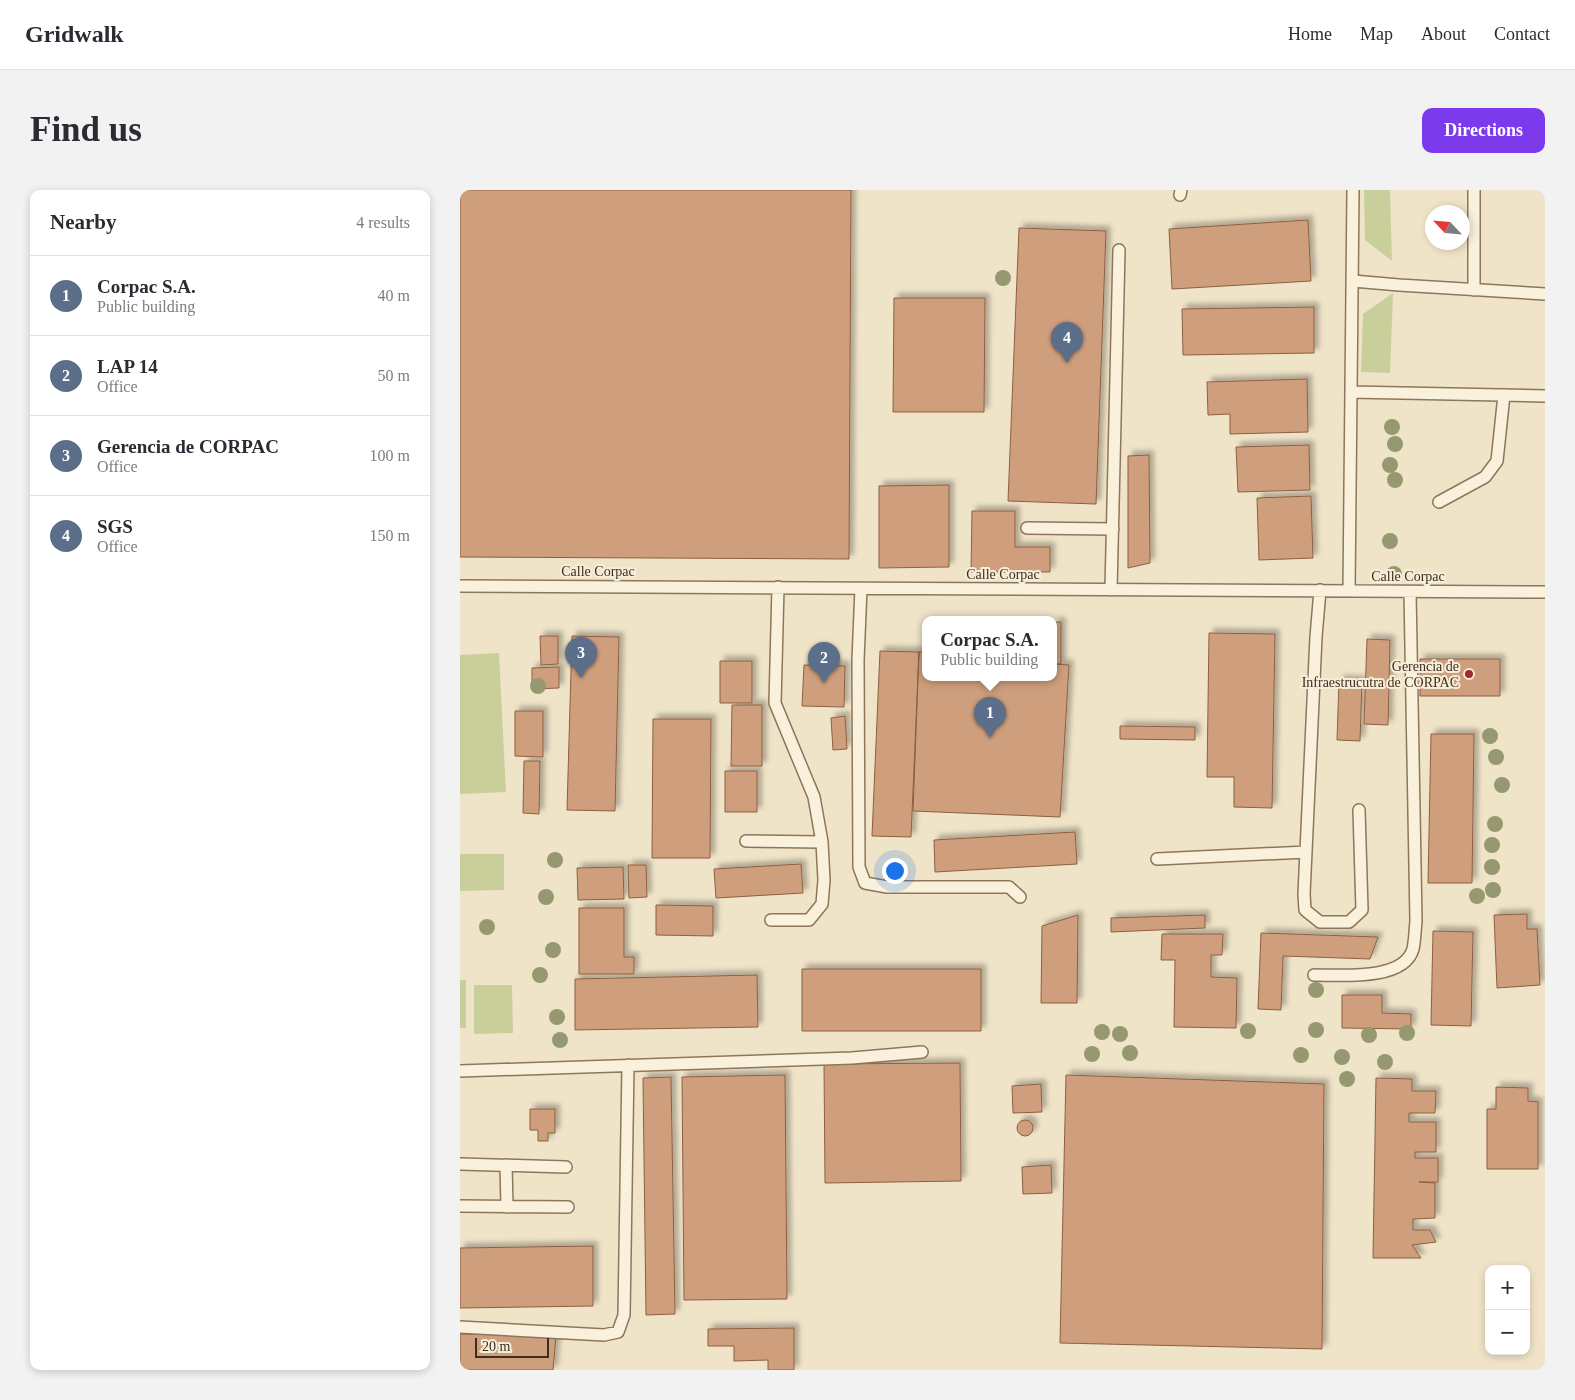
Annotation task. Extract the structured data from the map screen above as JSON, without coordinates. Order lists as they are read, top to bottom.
{
  "streets": {
    "lane": ["Calle Corpac"]
  },
  "places": ["Gerencia de Infraestrucutra de CORPAC"],
  "scale_bar": "20 m",
  "north": "top left",
  "page": {
    "header": "Gridwalk",
    "nav": [
      "Home",
      "Map",
      "About",
      "Contact"
    ],
    "buttons": "Directions",
    "title": "Find us",
    "heading": ["Nearby", "4 results"],
    "list": [
      {
        "mark": "1",
        "name": "Corpac S.A.",
        "note": "Public building",
        "value": "40 m"
      },
      {
        "mark": "2",
        "name": "LAP 14",
        "note": "Office",
        "value": "50 m"
      },
      {
        "mark": "3",
        "name": "Gerencia de CORPAC",
        "note": "Office",
        "value": "100 m"
      },
      {
        "mark": "4",
        "name": "SGS",
        "note": "Office",
        "value": "150 m"
      }
    ],
    "pins": [
      "4",
      "3",
      "2",
      "1"
    ],
    "popup": ["Corpac S.A.", "Public building"],
    "map_buttons": ["+", "−"],
    "scale": "20 m"
  }
}
